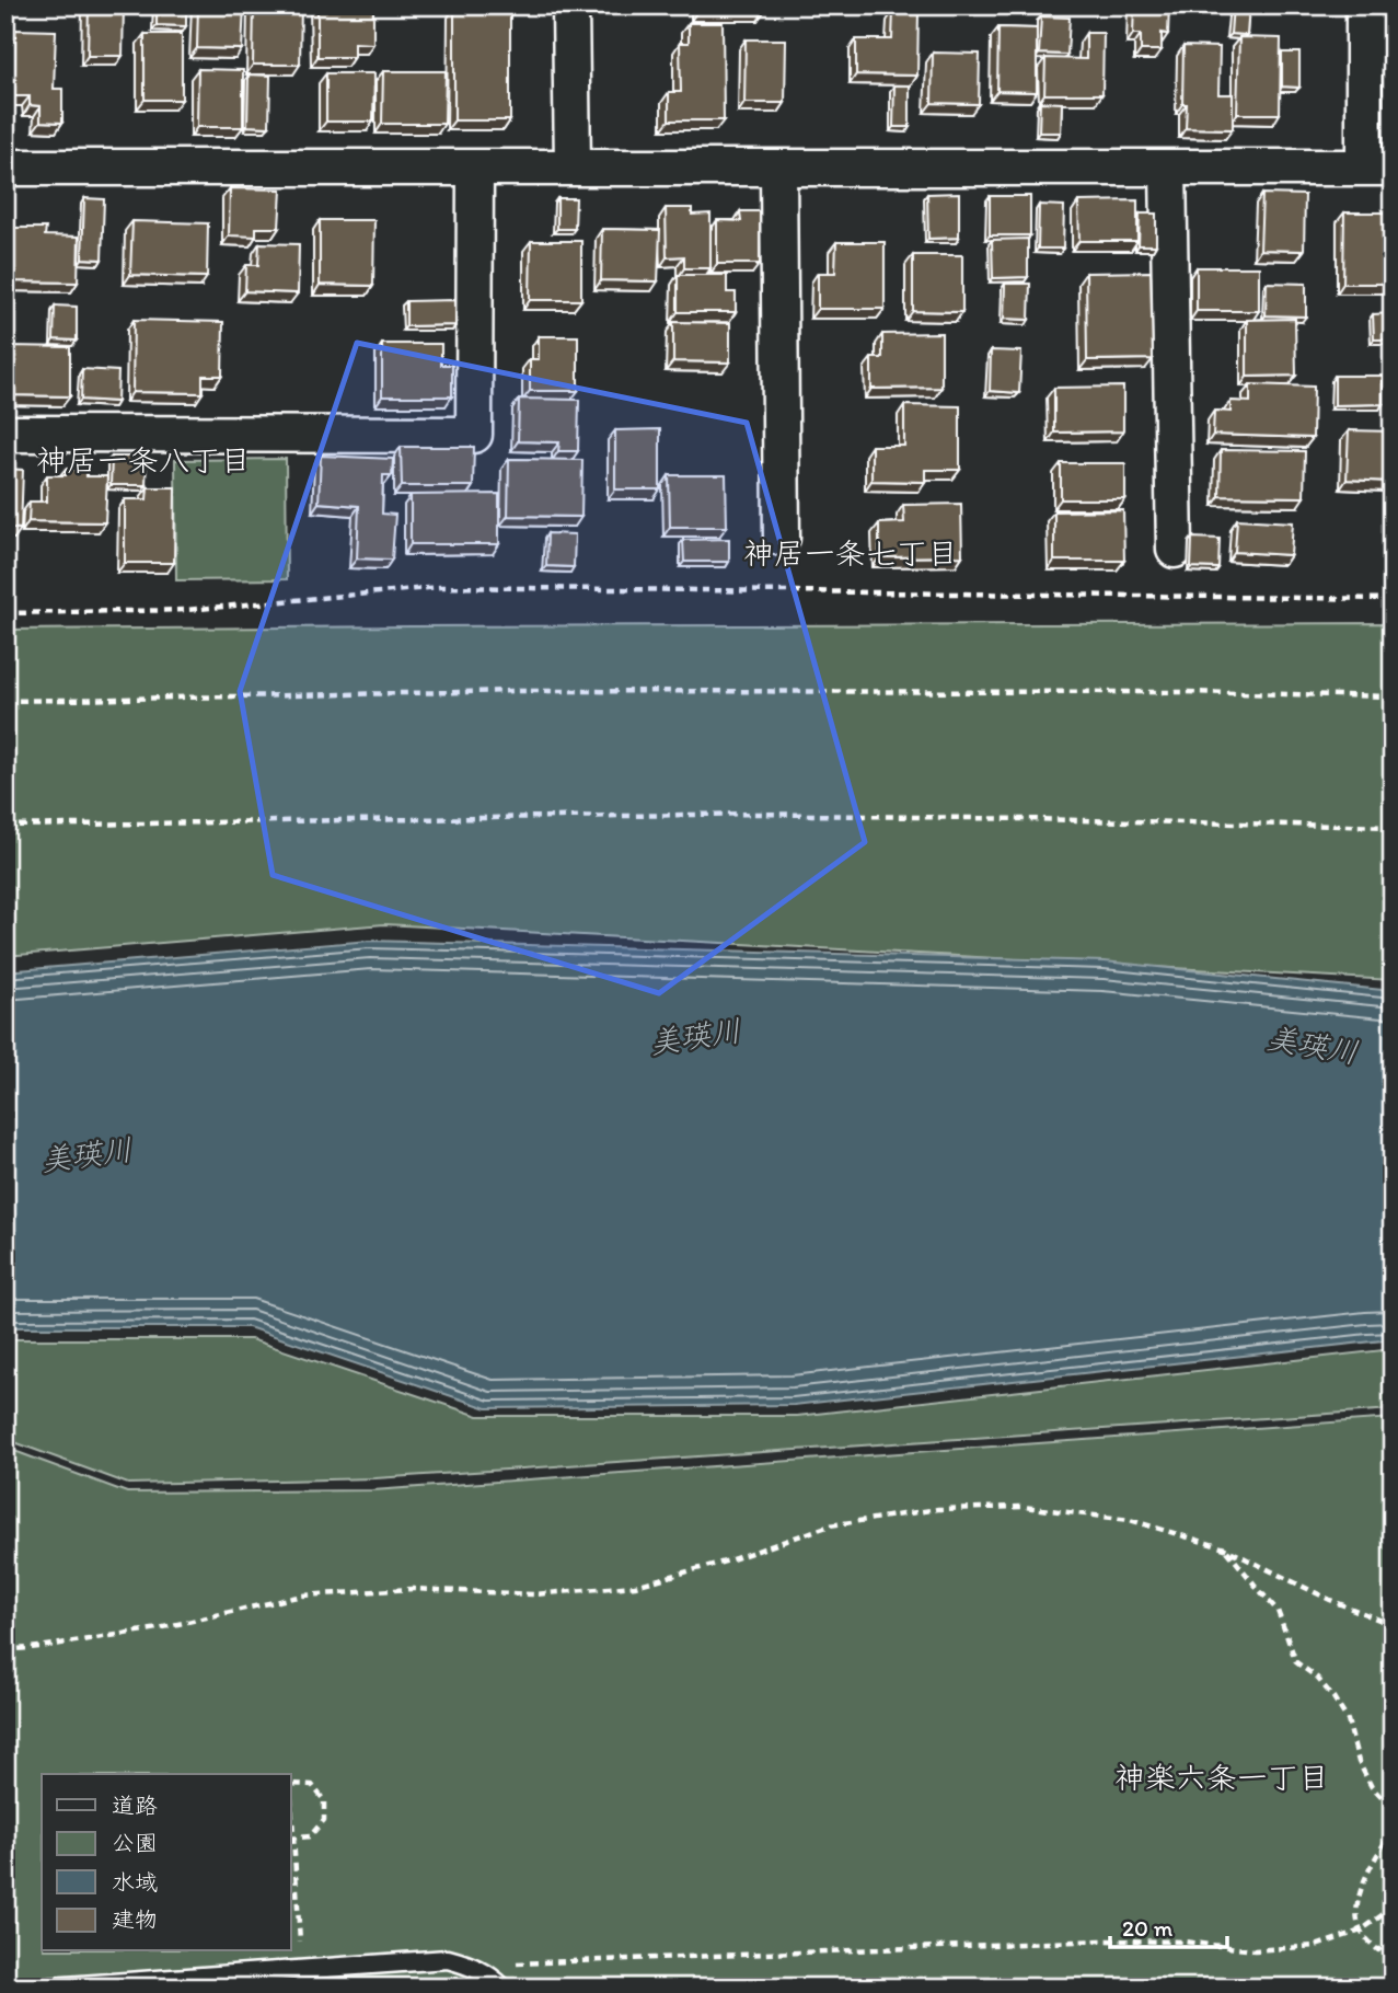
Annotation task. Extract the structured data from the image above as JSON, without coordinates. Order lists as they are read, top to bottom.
{
  "districts": ["神居一条八丁目", "神居一条七丁目", "神楽六条一丁目"],
  "water": ["美瑛川"],
  "legend": [
    "道路",
    "公園",
    "水域",
    "建物"
  ],
  "scale_bar": "20 m"
}
